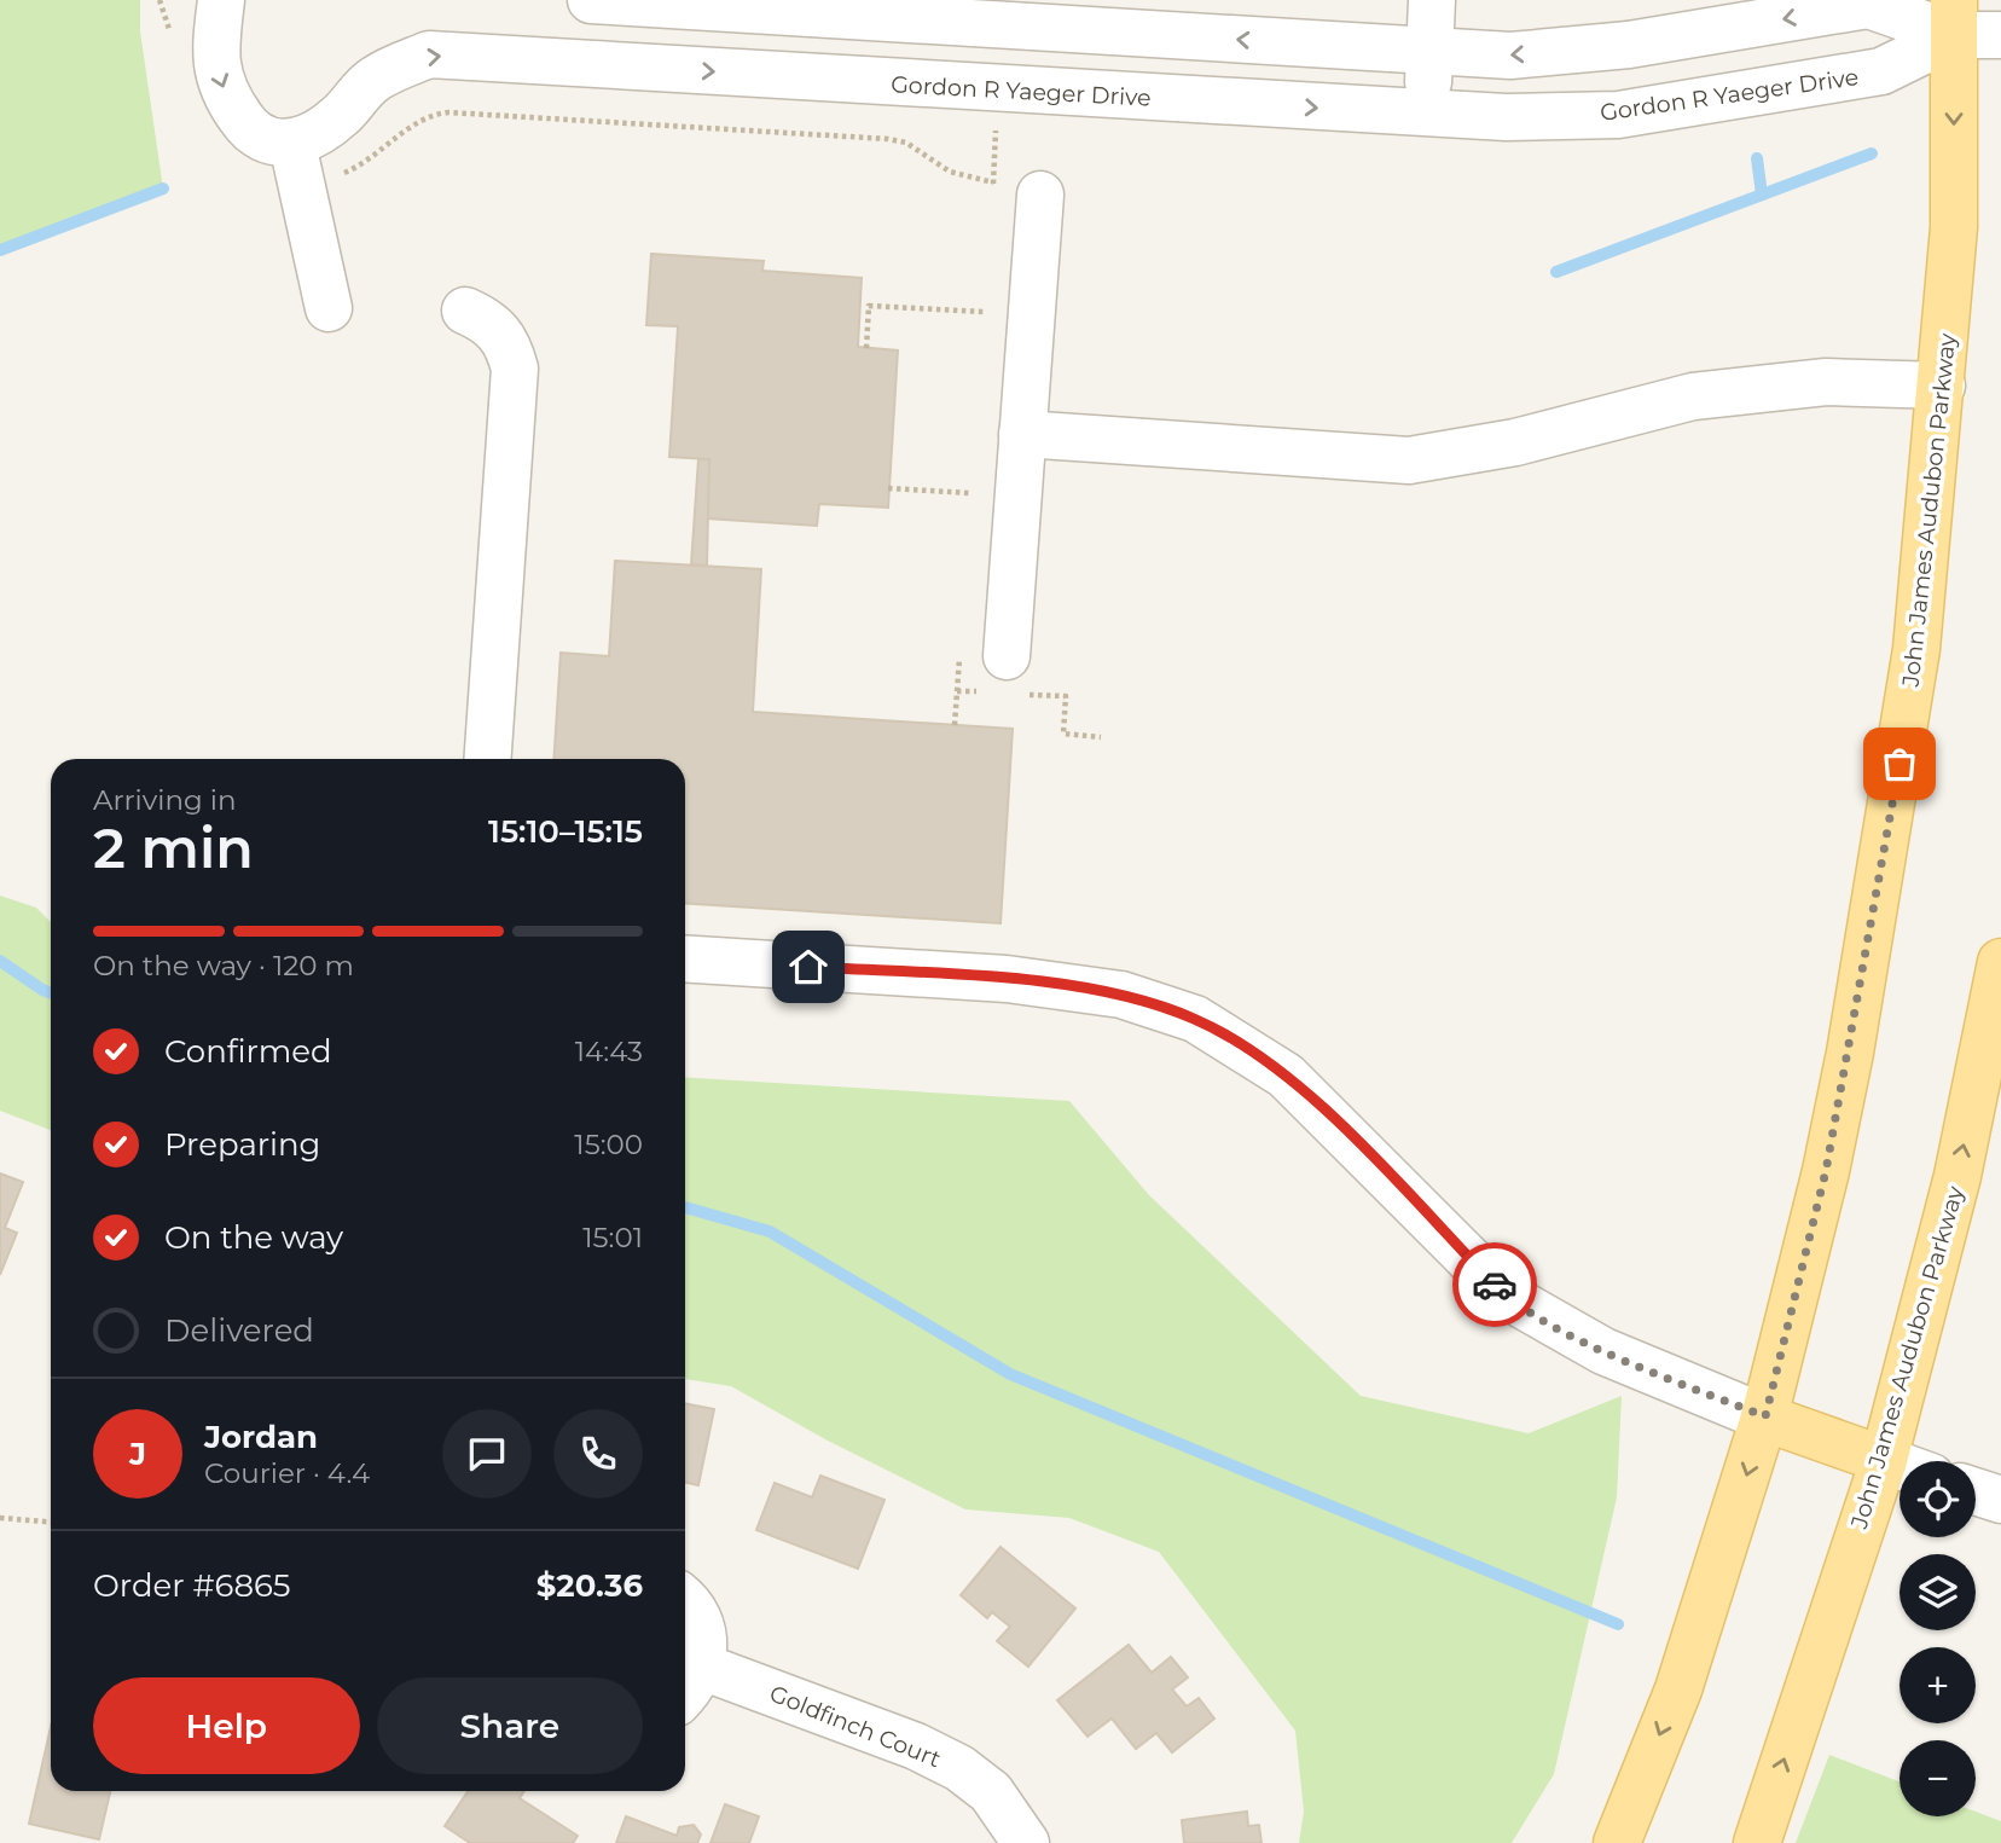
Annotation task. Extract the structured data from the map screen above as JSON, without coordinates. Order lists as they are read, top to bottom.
{
  "streets": {
    "main road": ["John James Audubon Parkway"],
    "street": ["Gordon R Yaeger Drive", "Goldfinch Court"]
  },
  "crossings": [
    ["Gordon R Yaeger Drive", "John James Audubon Parkway"]
  ],
  "page": {
    "heading": ["2 min", "Arriving in", "15:10–15:15"],
    "panel": [
      "Jordan",
      "Courier · 4.4",
      "Order #6865",
      "$20.36"
    ],
    "bar": "On the way · 120 m",
    "list": [
      ["Confirmed", "14:43"],
      ["Preparing", "15:00"],
      ["On the way", "15:01"],
      "Delivered"
    ],
    "round": "J",
    "map_buttons": ["+", "−"],
    "buttons": ["Help", "Share"]
  }
}
